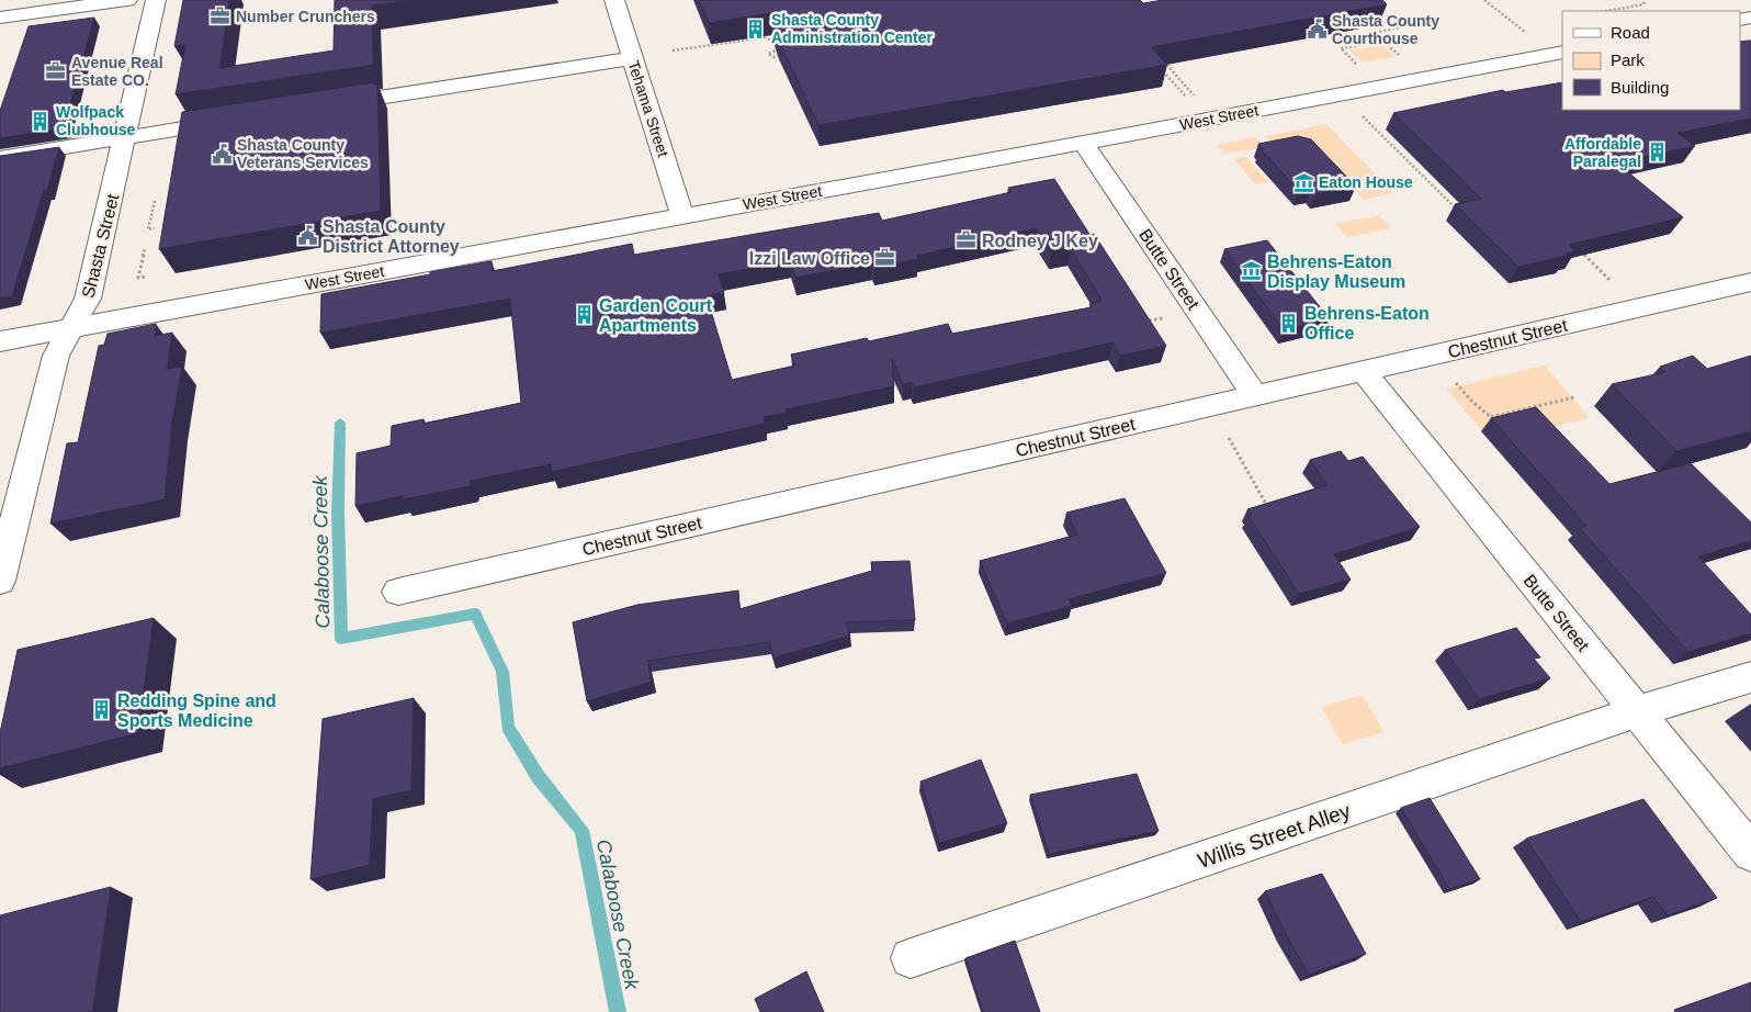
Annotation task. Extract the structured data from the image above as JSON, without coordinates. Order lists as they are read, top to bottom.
{
  "streets": {
    "street": [
      "Tehama Street",
      "West Street",
      "Shasta Street",
      "Butte Street",
      "Chestnut Street",
      "Willis Street Alley"
    ]
  },
  "crossings": [
    ["Tehama Street", "West Street"],
    ["West Street", "Shasta Street"],
    ["West Street", "Butte Street"],
    ["Butte Street", "Chestnut Street"],
    ["Butte Street", "Willis Street Alley"]
  ],
  "water": ["Calaboose Creek"],
  "places": {
    "office": [
      "Number Crunchers",
      "Avenue Real Estate CO.",
      "Rodney J Key",
      "Izzi Law Office"
    ],
    "building": [
      "Shasta County Administration Center",
      "Wolfpack Clubhouse",
      "Affordable Paralegal",
      "Garden Court Apartments",
      "Behrens-Eaton Office",
      "Redding Spine and Sports Medicine"
    ],
    "public building": ["Shasta County Courthouse", "Shasta County Veterans Services", "Shasta County District Attorney"],
    "museum": ["Eaton House", "Behrens-Eaton Display Museum"]
  },
  "legend": ["Road", "Park", "Building"]
}
